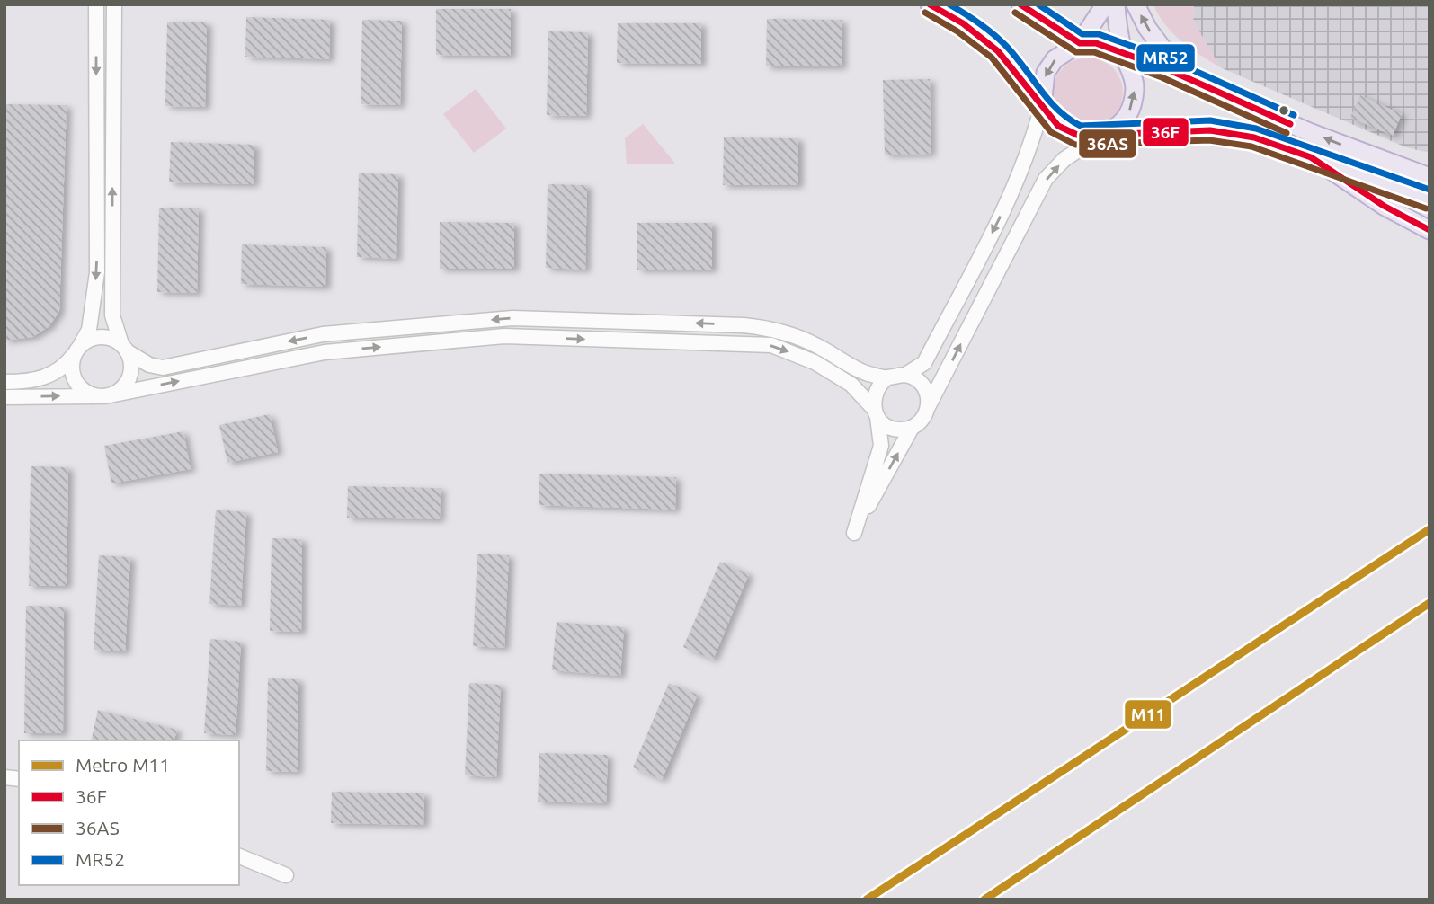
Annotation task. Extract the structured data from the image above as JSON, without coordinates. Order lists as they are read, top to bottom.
{
  "lines": [
    "transit line 36F",
    "transit line MR52",
    "transit line 36AS",
    "metro line M11"
  ],
  "legend": [
    "Metro M11",
    "36F",
    "36AS",
    "MR52"
  ]
}
